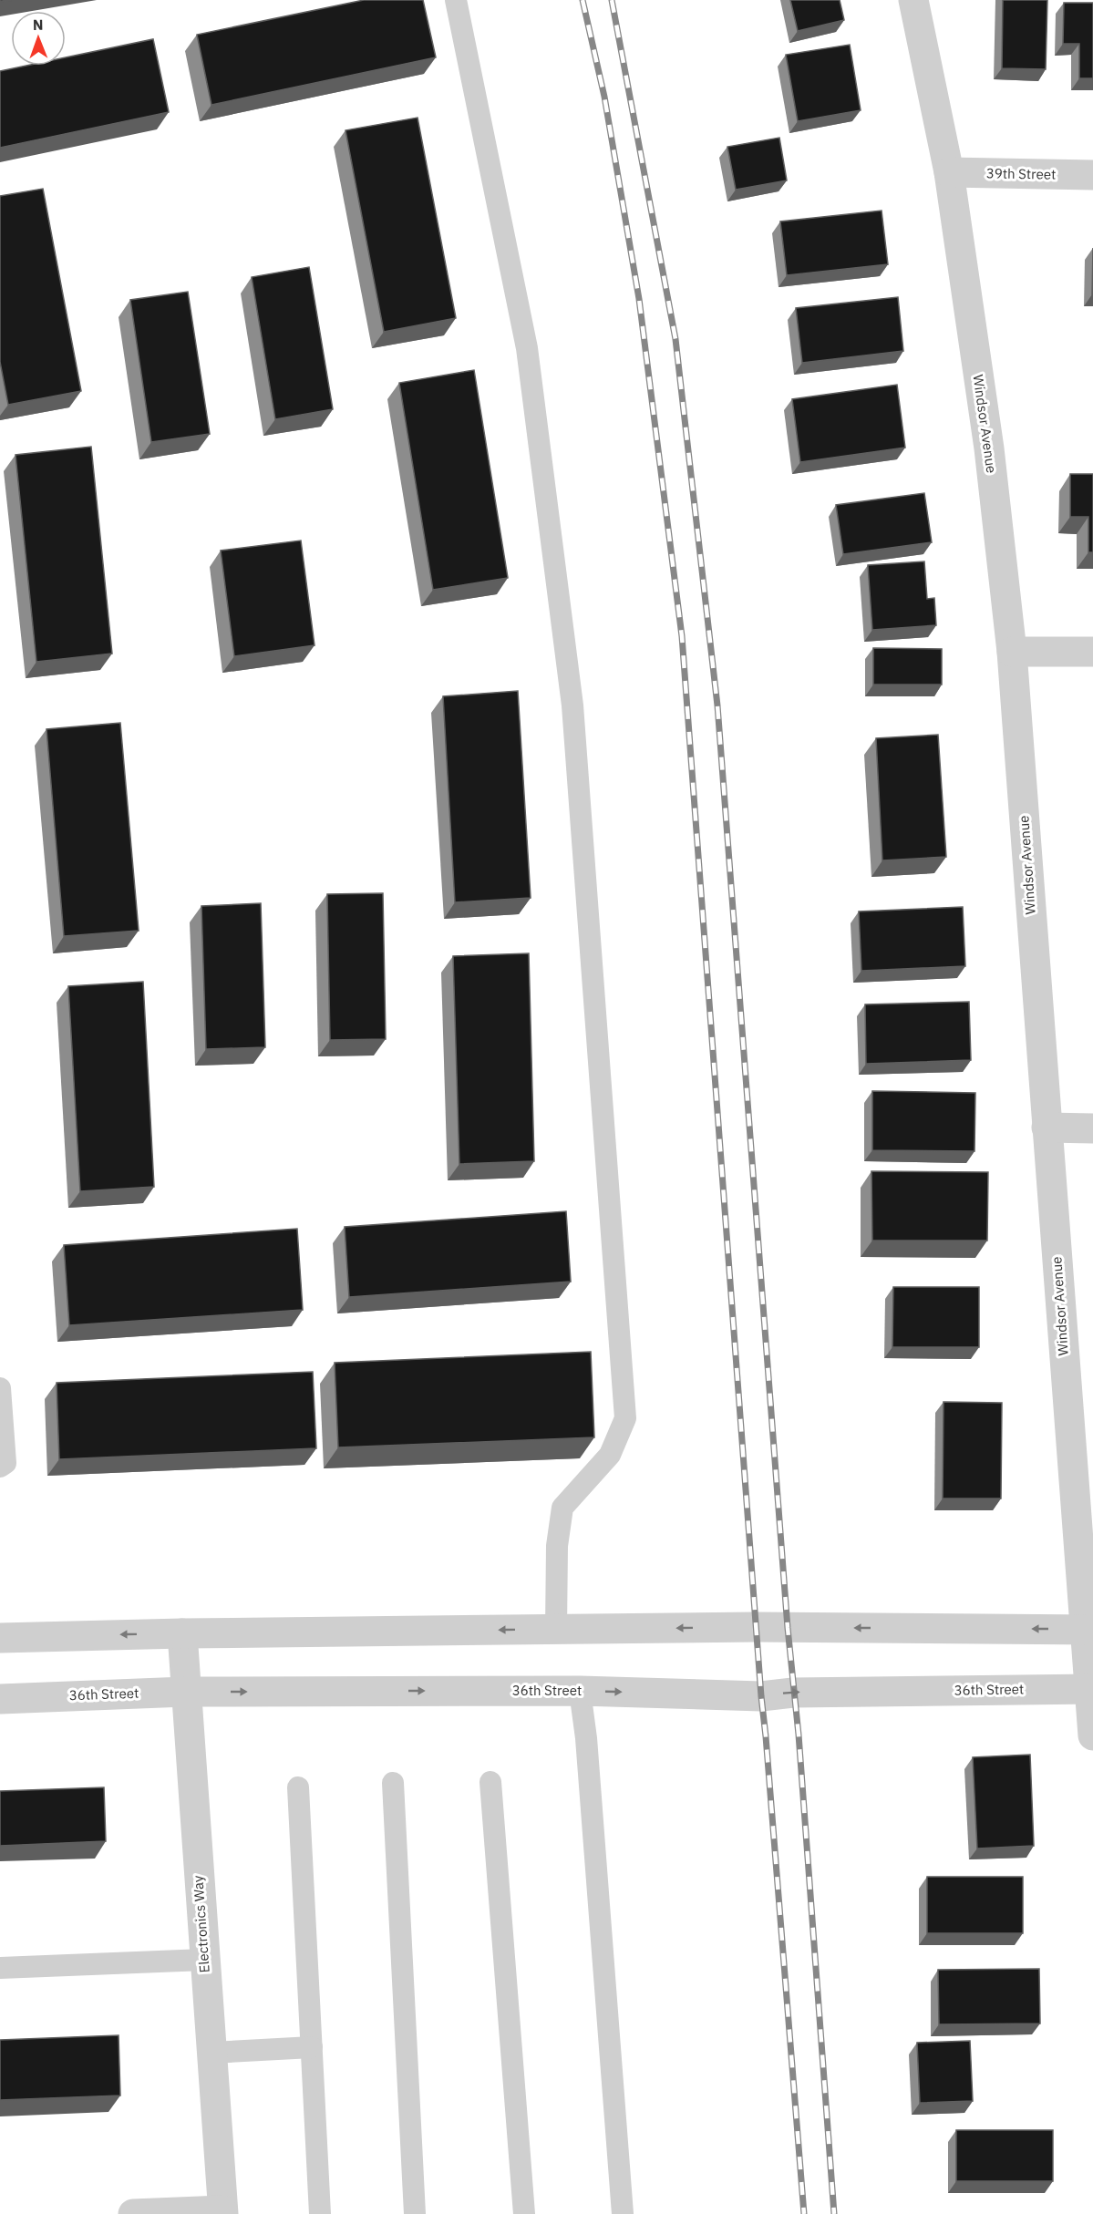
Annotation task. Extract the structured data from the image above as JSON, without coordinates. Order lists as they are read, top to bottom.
{
  "streets": {
    "street": [
      "39th Street",
      "Windsor Avenue",
      "36th Street",
      "Electronics Way"
    ]
  },
  "crossings": [
    ["39th Street", "Windsor Avenue"],
    ["Windsor Avenue", "36th Street"],
    ["36th Street", "Electronics Way"]
  ],
  "north": "top"
}
